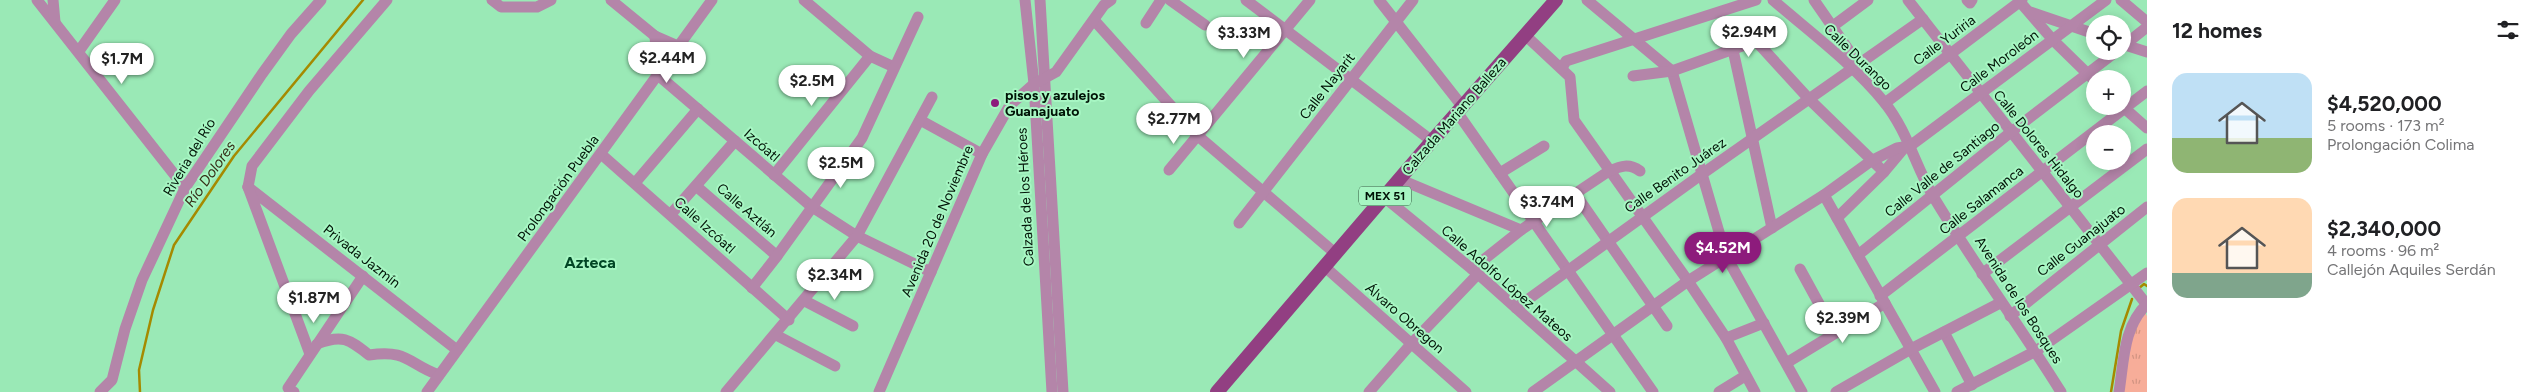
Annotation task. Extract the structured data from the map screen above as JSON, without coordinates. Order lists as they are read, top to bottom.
{
  "streets": {
    "main road": ["Calzada Mariano Balleza", "MEX 51"],
    "street": [
      "Calle Yuriria",
      "Calle Durango",
      "Calle Moroleón",
      "Calle Nayarit",
      "Calle Dolores Hidalgo",
      "Izcóatl",
      "Riveria del Río",
      "Calle Valle de Santiago",
      "Calle Benito Juárez",
      "Prolongación Puebla",
      "Calzada de los Héroes",
      "Calle Salamanca",
      "Calle Aztlán",
      "Avenida 20 de Noviembre",
      "Calle Izcóatl",
      "Calle Guanajuato",
      "Privada Jazmín",
      "Calle Adolfo López Mateos",
      "Avenida de los Bosques",
      "Álvaro Obregon"
    ]
  },
  "crossings": [
    ["Calle Yuriria", "Calle Durango"],
    ["Calle Yuriria", "Calle Dolores Hidalgo"],
    ["Calle Durango", "Calle Moroleón"],
    ["Calle Durango", "Calle Benito Juárez"],
    ["Calle Durango", "Avenida de los Bosques"],
    ["Calle Moroleón", "Calle Dolores Hidalgo"],
    ["Calle Moroleón", "Avenida de los Bosques"],
    ["Calzada Mariano Balleza", "Calle Adolfo López Mateos"],
    ["Calzada Mariano Balleza", "Álvaro Obregon"],
    ["Calle Dolores Hidalgo", "Calle Valle de Santiago"],
    ["Calle Dolores Hidalgo", "Calle Benito Juárez"],
    ["Calle Dolores Hidalgo", "Calle Salamanca"],
    ["Calle Dolores Hidalgo", "Calle Guanajuato"],
    ["Izcóatl", "Prolongación Puebla"],
    ["Izcóatl", "Avenida 20 de Noviembre"],
    ["Calle Valle de Santiago", "Avenida de los Bosques"],
    ["Calle Benito Juárez", "Calle Adolfo López Mateos"],
    ["Prolongación Puebla", "Calle Izcóatl"],
    ["Prolongación Puebla", "Privada Jazmín"],
    ["Calzada de los Héroes", "Avenida 20 de Noviembre"],
    ["Calle Salamanca", "Avenida de los Bosques"],
    ["Calle Guanajuato", "Avenida de los Bosques"]
  ],
  "districts": ["Azteca"],
  "water": ["Río Dolores"],
  "places": ["pisos y azulejos Guanajuato"],
  "page": {
    "heading": "12 homes",
    "map_buttons": ["+", "−"],
    "price": [
      "$2.94M",
      "$3.33M",
      "$2.44M",
      "$1.7M",
      "$2.5M",
      "$2.77M",
      "$2.5M",
      "$3.74M",
      "$4.52M",
      "$2.34M",
      "$1.87M",
      "$2.39M"
    ],
    "list": [
      {
        "name": "$4,520,000",
        "note": "5 rooms · 173 m² · Prolongación Colima"
      },
      {
        "name": "$2,340,000",
        "note": "4 rooms · 96 m² · Callejón Aquiles Serdán"
      }
    ]
  }
}
